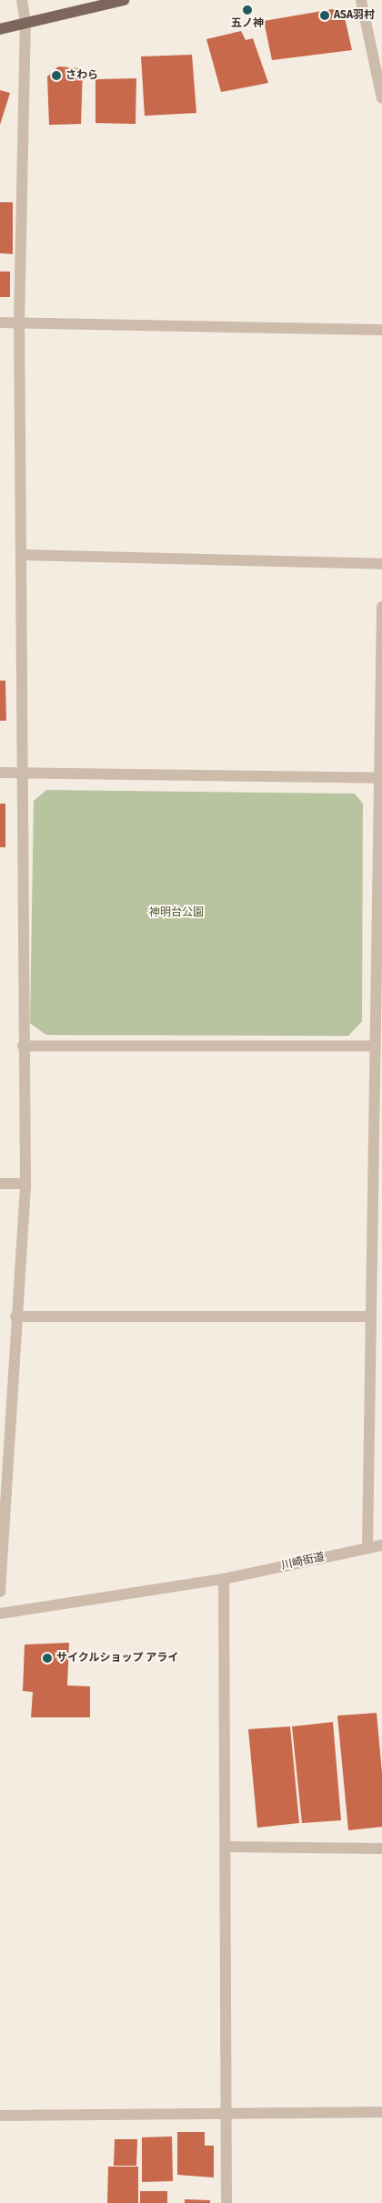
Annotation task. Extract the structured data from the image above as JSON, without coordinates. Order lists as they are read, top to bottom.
{
  "streets": {
    "street": ["川崎街道"]
  },
  "parks": ["神明台公園"],
  "places": [
    "五ノ神",
    "ASA羽村",
    "さわら",
    "サイクルショップ アライ"
  ]
}
